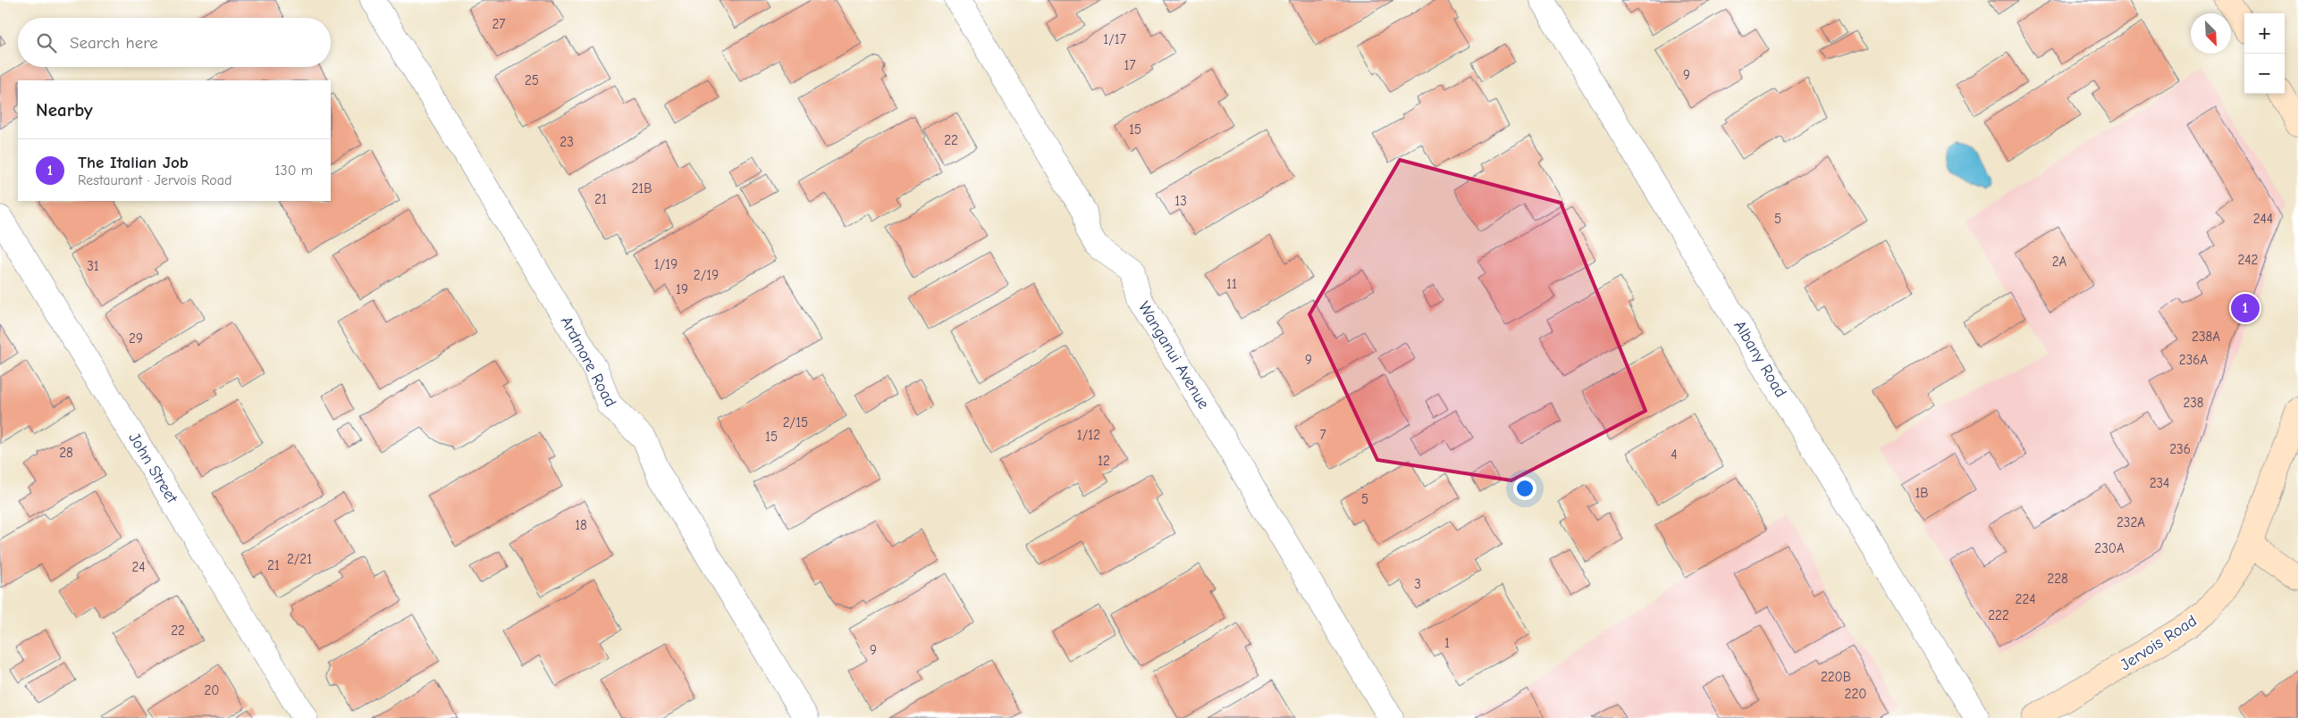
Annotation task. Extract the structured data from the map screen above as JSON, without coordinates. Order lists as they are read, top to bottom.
{
  "streets": {
    "main road": ["Jervois Road"],
    "street": [
      "Wanganui Avenue",
      "Albany Road",
      "Ardmore Road",
      "John Street"
    ]
  },
  "house_numbers": [
    "27",
    "1/17",
    "17",
    "9",
    "25",
    "15",
    "22",
    "23",
    "21B",
    "21",
    "13",
    "5",
    "244",
    "242",
    "2A",
    "1/19",
    "31",
    "2/19",
    "11",
    "19",
    "238A",
    "29",
    "9",
    "236A",
    "238",
    "2/15",
    "1/12",
    "7",
    "15",
    "236",
    "28",
    "4",
    "12",
    "234",
    "1B",
    "5",
    "232A",
    "18",
    "230A",
    "2/21",
    "21",
    "24",
    "228",
    "3",
    "224",
    "222",
    "22",
    "1",
    "9",
    "220B",
    "20",
    "220"
  ],
  "north": "bottom right",
  "page": {
    "map_buttons": ["+", "−"],
    "search": "Search here",
    "heading": "Nearby",
    "list": [
      {
        "mark": "1",
        "name": "The Italian Job",
        "note": "Restaurant · Jervois Road",
        "value": "130 m"
      }
    ],
    "pins": "1"
  }
}
